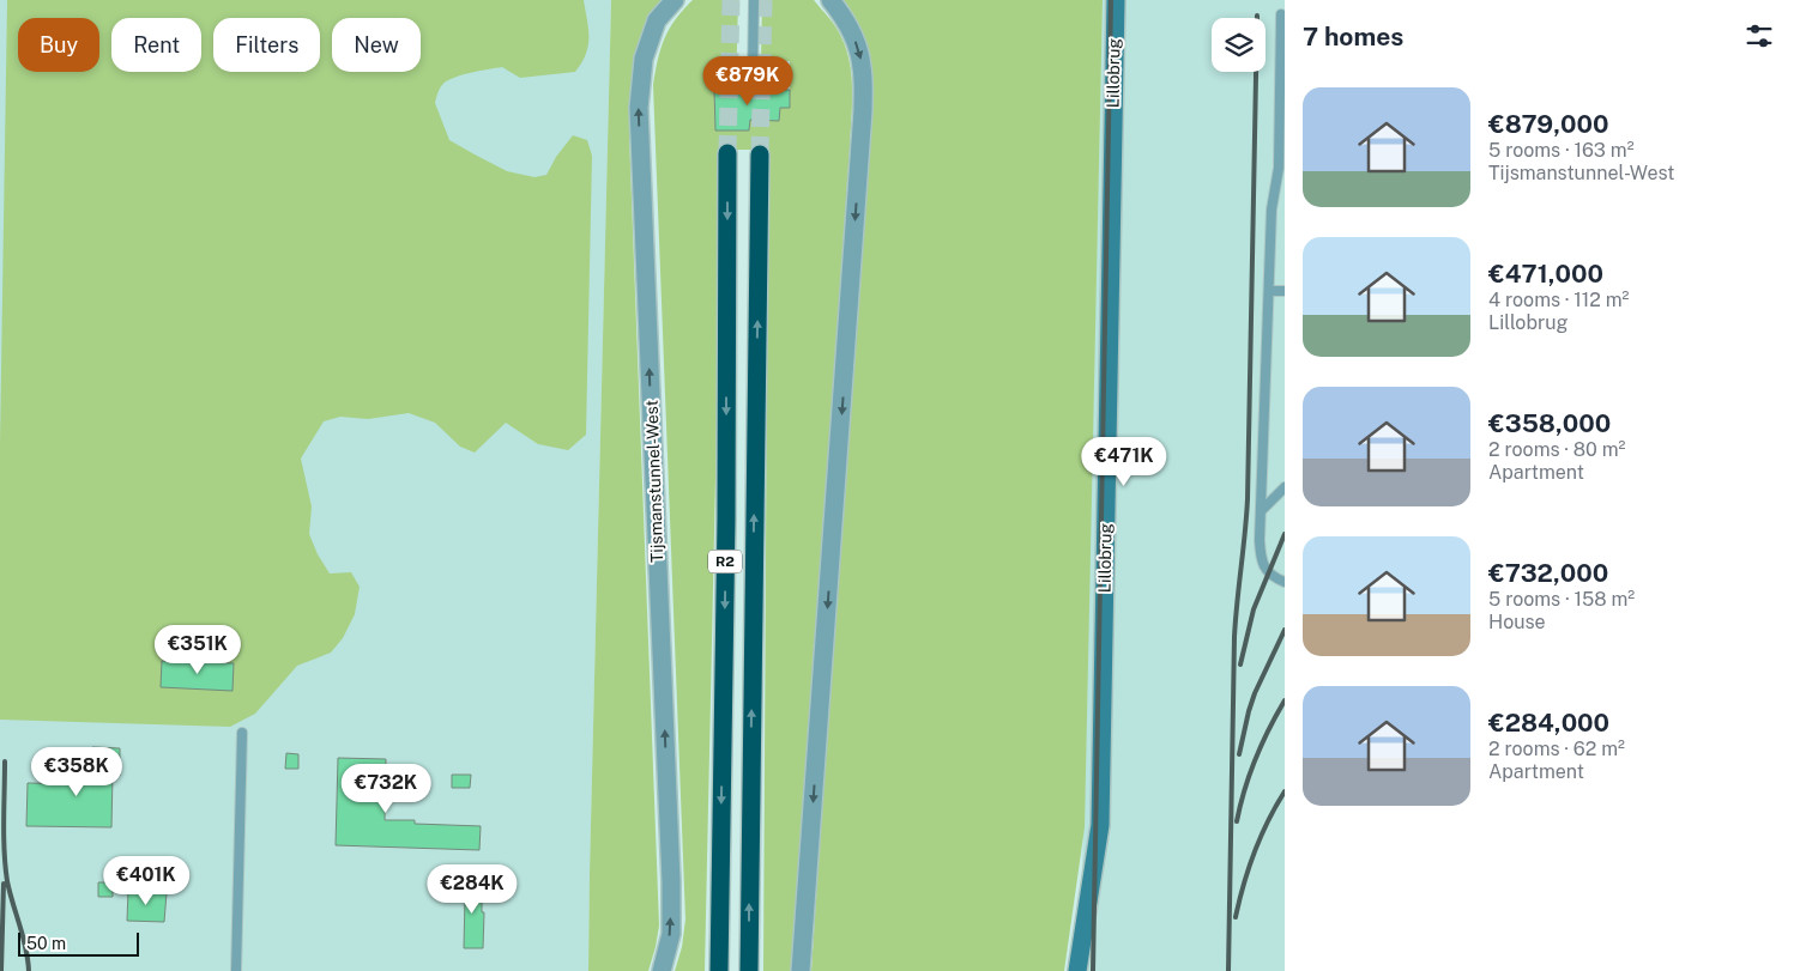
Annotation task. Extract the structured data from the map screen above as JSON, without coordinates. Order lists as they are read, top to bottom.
{
  "streets": {
    "highway": ["R2"],
    "street": ["Lillobrug", "Tijsmanstunnel-West"]
  },
  "scale_bar": "50 m",
  "page": {
    "heading": "7 homes",
    "chip": [
      "Buy",
      "Rent",
      "Filters",
      "New"
    ],
    "price": [
      "€879K",
      "€471K",
      "€351K",
      "€358K",
      "€732K",
      "€401K",
      "€284K"
    ],
    "list": [
      {
        "name": "€879,000",
        "note": "5 rooms · 163 m² · Tijsmanstunnel-West"
      },
      {
        "name": "€471,000",
        "note": "4 rooms · 112 m² · Lillobrug"
      },
      {
        "name": "€358,000",
        "note": "2 rooms · 80 m² · Apartment"
      },
      {
        "name": "€732,000",
        "note": "5 rooms · 158 m² · House"
      },
      {
        "name": "€284,000",
        "note": "2 rooms · 62 m² · Apartment"
      }
    ],
    "scale": "50 m"
  }
}
